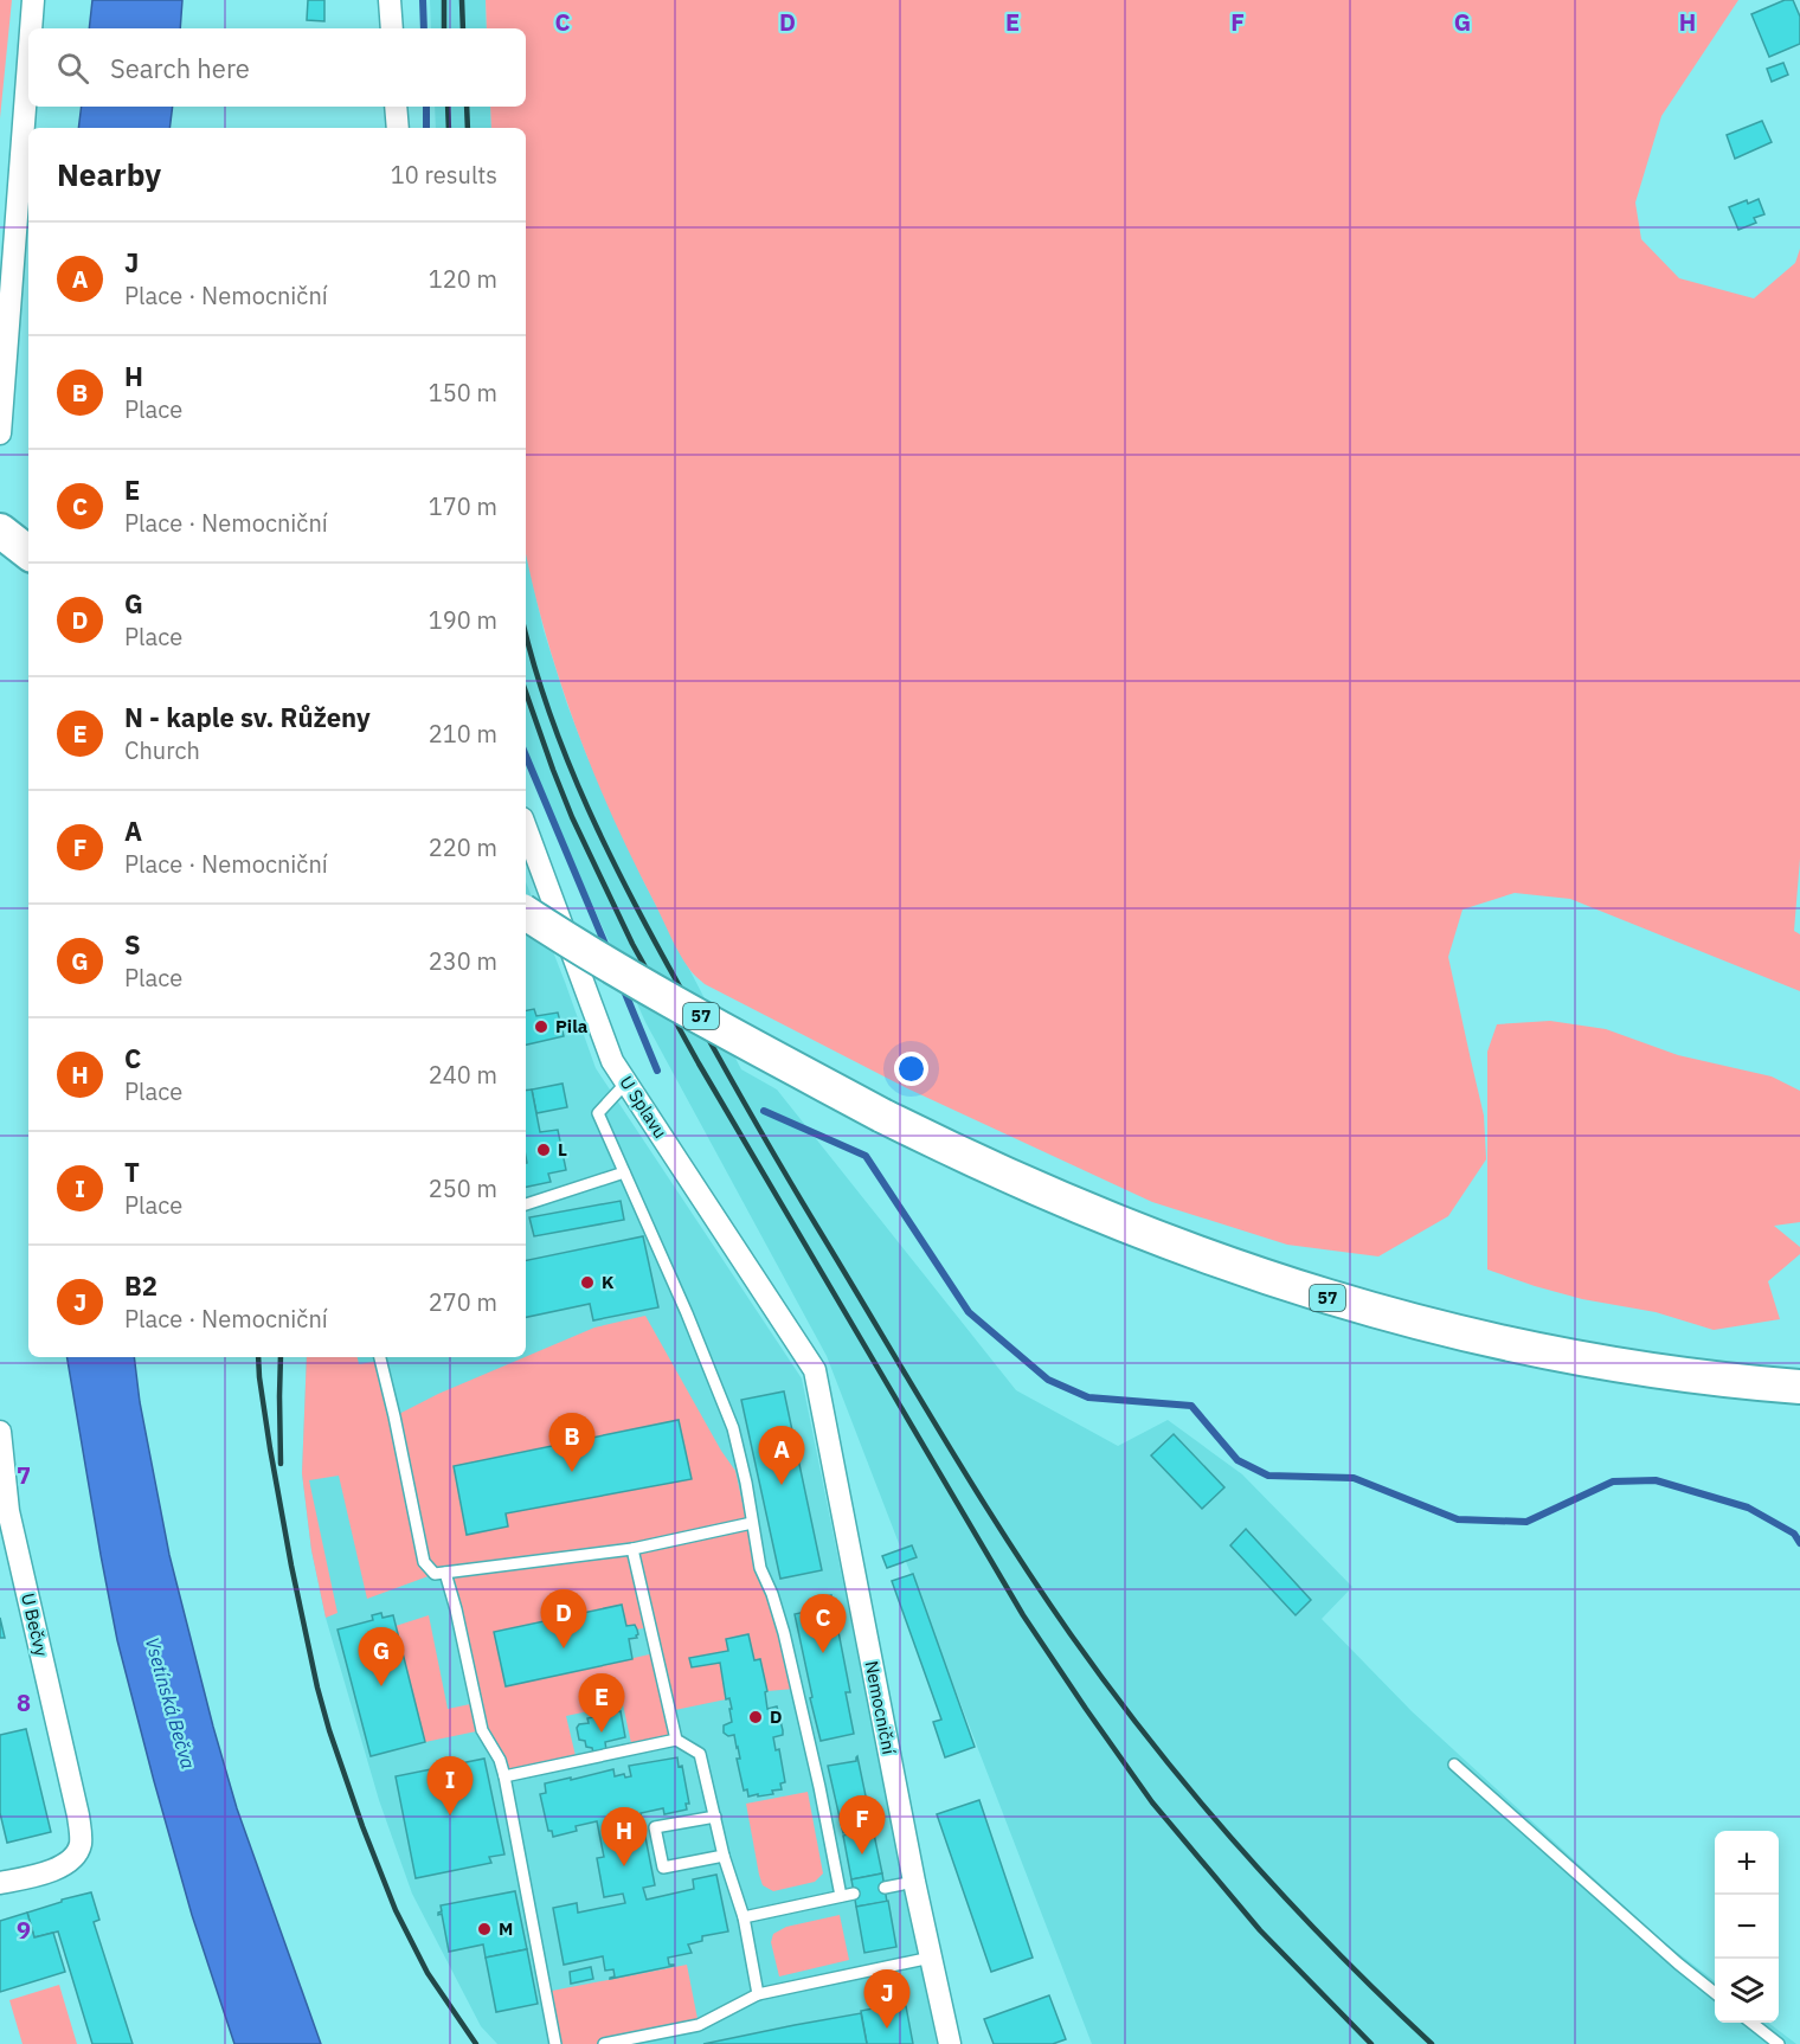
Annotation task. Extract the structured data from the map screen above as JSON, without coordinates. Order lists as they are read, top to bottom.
{
  "streets": {
    "main road": ["57"],
    "street": ["U Splavu", "U Bečvy", "Nemocniční"]
  },
  "crossings": [
    ["U Splavu", "Nemocniční"]
  ],
  "water": ["Vsetínská Bečva"],
  "places": [
    "Pila",
    "L",
    "K",
    "D",
    "M"
  ],
  "page": {
    "search": "Search here",
    "heading": ["Nearby", "10 results"],
    "list": [
      {
        "mark": "A",
        "name": "J",
        "note": "Place · Nemocniční",
        "value": "120 m"
      },
      {
        "mark": "B",
        "name": "H",
        "note": "Place",
        "value": "150 m"
      },
      {
        "mark": "C",
        "name": "E",
        "note": "Place · Nemocniční",
        "value": "170 m"
      },
      {
        "mark": "D",
        "name": "G",
        "note": "Place",
        "value": "190 m"
      },
      {
        "mark": "E",
        "name": "N - kaple sv. Růženy",
        "note": "Church",
        "value": "210 m"
      },
      {
        "mark": "F",
        "name": "A",
        "note": "Place · Nemocniční",
        "value": "220 m"
      },
      {
        "mark": "G",
        "name": "S",
        "note": "Place",
        "value": "230 m"
      },
      {
        "mark": "H",
        "name": "C",
        "note": "Place",
        "value": "240 m"
      },
      {
        "mark": "I",
        "name": "T",
        "note": "Place",
        "value": "250 m"
      },
      {
        "mark": "J",
        "name": "B2",
        "note": "Place · Nemocniční",
        "value": "270 m"
      }
    ],
    "pins": [
      "B",
      "A",
      "D",
      "C",
      "G",
      "E",
      "I",
      "F",
      "H",
      "J"
    ],
    "map_buttons": ["+", "−"]
  },
  "grid": {
    "columns": [
      "C",
      "D",
      "E",
      "F",
      "G",
      "H"
    ],
    "rows": ["7", "8", "9"]
  }
}
